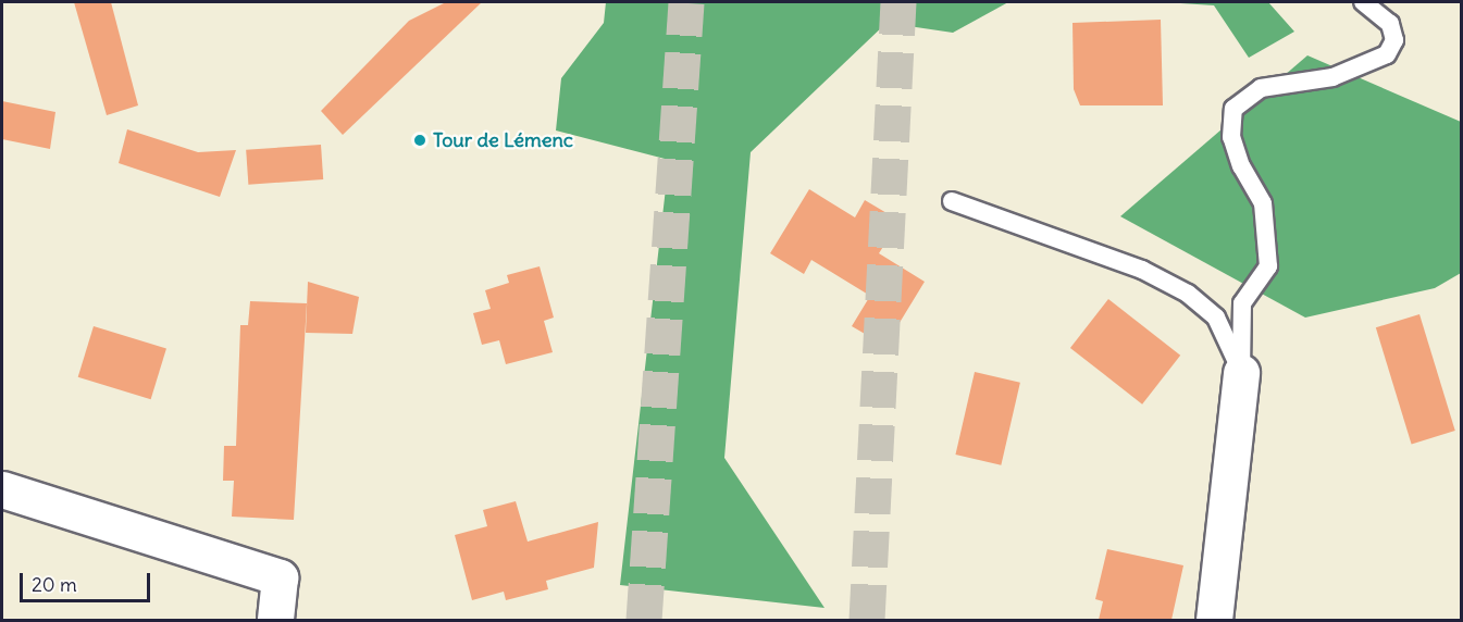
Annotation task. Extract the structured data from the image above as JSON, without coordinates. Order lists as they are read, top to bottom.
{
  "places": ["Tour de Lémenc"],
  "scale_bar": "20 m"
}
